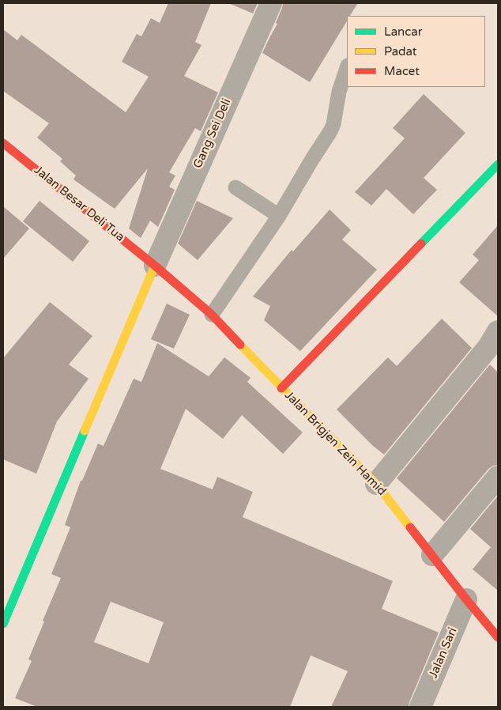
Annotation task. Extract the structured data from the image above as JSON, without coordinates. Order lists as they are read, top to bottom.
{
  "streets": {
    "main road": ["Jalan Besar Deli Tua", "Jalan Brigjen Zein Hamid"],
    "street": ["Gang Sei Deli", "Jalan Sari"]
  },
  "crossings": [
    ["Gang Sei Deli", "Jalan Besar Deli Tua"],
    ["Gang Sei Deli", "Jalan Brigjen Zein Hamid"],
    ["Jalan Besar Deli Tua", "Jalan Brigjen Zein Hamid"],
    ["Jalan Brigjen Zein Hamid", "Jalan Sari"]
  ],
  "legend": ["Lancar", "Padat", "Macet"]
}
